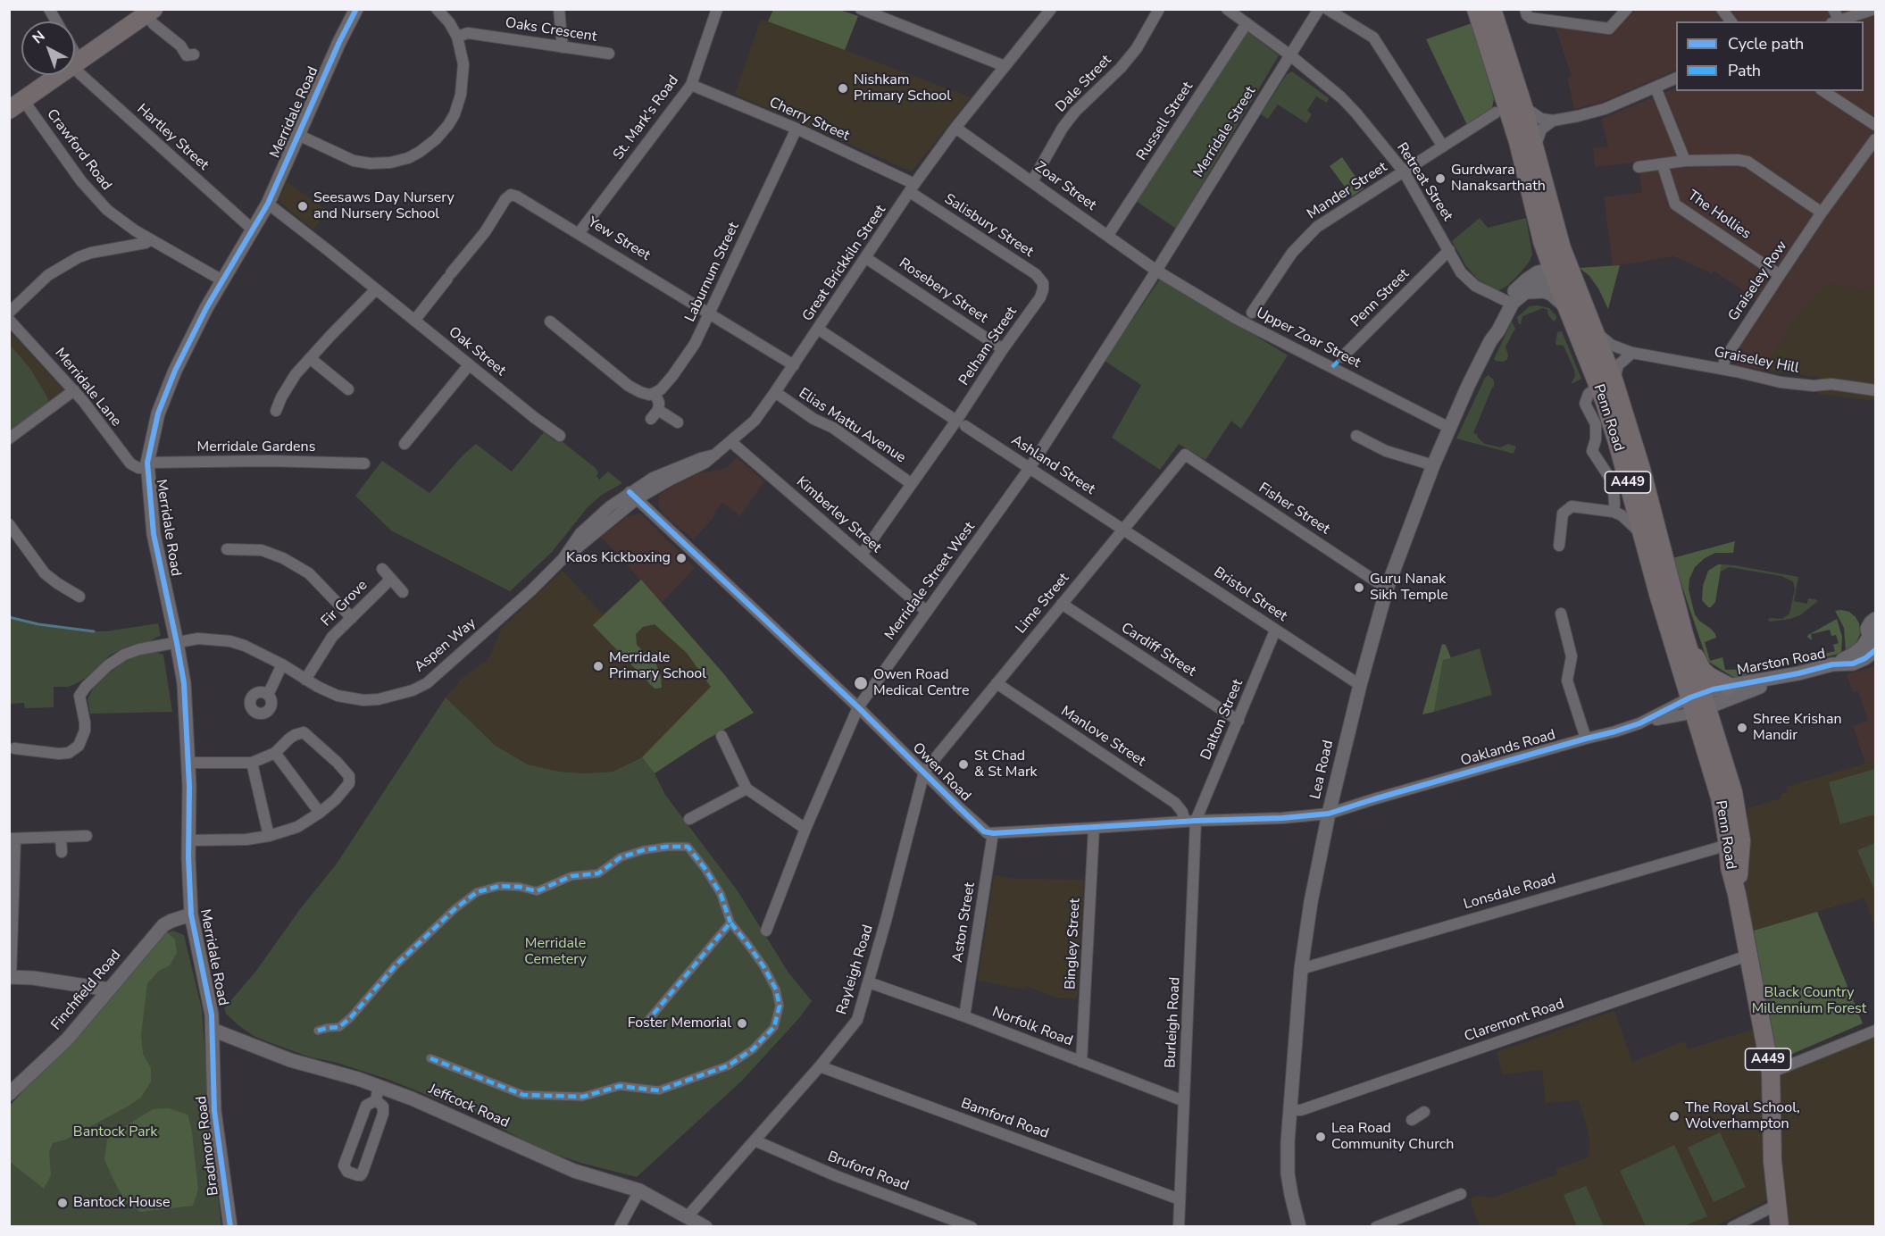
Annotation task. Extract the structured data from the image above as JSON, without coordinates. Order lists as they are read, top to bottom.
{
  "streets": {
    "highway": ["Penn Road", "A449"],
    "street": [
      "Oaks Crescent",
      "Dale Street",
      "Merridale Road",
      "St. Mark's Road",
      "Cherry Street",
      "Russell Street",
      "Merridale Street",
      "Hartley Street",
      "Crawford Road",
      "Retreat Street",
      "Zoar Street",
      "Mander Street",
      "The Hollies",
      "Salisbury Street",
      "Yew Street",
      "Great Brickkiln Street",
      "Laburnum Street",
      "Graiseley Row",
      "Rosebery Street",
      "Penn Street",
      "Upper Zoar Street",
      "Pelham Street",
      "Oak Street",
      "Graiseley Hill",
      "Merridale Lane",
      "Elias Mattu Avenue",
      "Merridale Gardens",
      "Ashland Street",
      "Fisher Street",
      "Kimberley Street",
      "Merridale Street West",
      "Bristol Street",
      "Fir Grove",
      "Lime Street",
      "Aspen Way",
      "Cardiff Street",
      "Marston Road",
      "Dalton Street",
      "Manlove Street",
      "Oaklands Road",
      "Lea Road",
      "Owen Road",
      "Lonsdale Road",
      "Aston Street",
      "Bingley Street",
      "Rayleigh Road",
      "Finchfield Road",
      "Claremont Road",
      "Burleigh Road",
      "Norfolk Road",
      "Jeffcock Road",
      "Bamford Road",
      "Bradmore Road",
      "Bruford Road"
    ]
  },
  "crossings": [
    ["Dale Street", "Zoar Street"],
    ["Merridale Road", "Hartley Street"],
    ["Merridale Road", "Crawford Road"],
    ["Merridale Road", "Oak Street"],
    ["Merridale Road", "Merridale Lane"],
    ["Merridale Road", "Merridale Gardens"],
    ["Merridale Road", "Aspen Way"],
    ["Merridale Road", "Finchfield Road"],
    ["Merridale Road", "Jeffcock Road"],
    ["Merridale Road", "Bradmore Road"],
    ["St. Mark's Road", "Cherry Street"],
    ["St. Mark's Road", "Yew Street"],
    ["Cherry Street", "Salisbury Street"],
    ["Cherry Street", "Great Brickkiln Street"],
    ["Cherry Street", "Laburnum Street"],
    ["Russell Street", "Retreat Street"],
    ["Russell Street", "Zoar Street"],
    ["Merridale Street", "Retreat Street"],
    ["Merridale Street", "Zoar Street"],
    ["Merridale Street", "Upper Zoar Street"],
    ["Merridale Street", "Merridale Street West"],
    ["Retreat Street", "Mander Street"],
    ["Retreat Street", "Penn Street"],
    ["Retreat Street", "Lea Road"],
    ["Zoar Street", "Great Brickkiln Street"],
    ["Zoar Street", "Upper Zoar Street"],
    ["Zoar Street", "Merridale Street West"],
    ["The Hollies", "Graiseley Row"],
    ["Salisbury Street", "Great Brickkiln Street"],
    ["Salisbury Street", "Pelham Street"],
    ["Yew Street", "Great Brickkiln Street"],
    ["Yew Street", "Laburnum Street"],
    ["Yew Street", "Oak Street"],
    ["Great Brickkiln Street", "Rosebery Street"],
    ["Great Brickkiln Street", "Elias Mattu Avenue"],
    ["Great Brickkiln Street", "Ashland Street"],
    ["Great Brickkiln Street", "Kimberley Street"],
    ["Great Brickkiln Street", "Aspen Way"],
    ["Great Brickkiln Street", "Owen Road"],
    ["Graiseley Row", "Graiseley Hill"],
    ["Rosebery Street", "Pelham Street"],
    ["Penn Street", "Upper Zoar Street"],
    ["Upper Zoar Street", "Merridale Street West"],
    ["Upper Zoar Street", "Lea Road"],
    ["Pelham Street", "Elias Mattu Avenue"],
    ["Pelham Street", "Ashland Street"],
    ["Graiseley Hill", "Penn Road"],
    ["Merridale Lane", "Merridale Gardens"],
    ["Penn Road", "Marston Road"],
    ["Penn Road", "Oaklands Road"],
    ["Penn Road", "Lea Road"],
    ["Penn Road", "Lonsdale Road"],
    ["Penn Road", "Claremont Road"],
    ["Elias Mattu Avenue", "Ashland Street"],
    ["Elias Mattu Avenue", "Kimberley Street"],
    ["Ashland Street", "Merridale Street West"],
    ["Ashland Street", "Bristol Street"],
    ["Ashland Street", "Lime Street"],
    ["Fisher Street", "Lime Street"],
    ["Fisher Street", "Lea Road"],
    ["Kimberley Street", "Merridale Street West"],
    ["Merridale Street West", "Owen Road"],
    ["Bristol Street", "Lime Street"],
    ["Bristol Street", "Dalton Street"],
    ["Bristol Street", "Lea Road"],
    ["Fir Grove", "Aspen Way"],
    ["Lime Street", "Cardiff Street"],
    ["Lime Street", "Manlove Street"],
    ["Lime Street", "Owen Road"],
    ["Lime Street", "Rayleigh Road"],
    ["Aspen Way", "Owen Road"],
    ["Cardiff Street", "Dalton Street"],
    ["Marston Road", "Oaklands Road"],
    ["Dalton Street", "Manlove Street"],
    ["Dalton Street", "Burleigh Road"],
    ["Manlove Street", "Burleigh Road"],
    ["Oaklands Road", "Lea Road"],
    ["Lea Road", "Lonsdale Road"],
    ["Lea Road", "Claremont Road"],
    ["Owen Road", "Aston Street"],
    ["Owen Road", "Rayleigh Road"],
    ["Aston Street", "Norfolk Road"],
    ["Bingley Street", "Norfolk Road"],
    ["Rayleigh Road", "Norfolk Road"],
    ["Rayleigh Road", "Jeffcock Road"],
    ["Rayleigh Road", "Bamford Road"],
    ["Rayleigh Road", "Bruford Road"],
    ["Burleigh Road", "Norfolk Road"],
    ["Burleigh Road", "Bamford Road"],
    ["Jeffcock Road", "Bradmore Road"]
  ],
  "parks": ["Merridale Cemetery", "Black Country Millennium Forest", "Bantock Park"],
  "places": [
    "Nishkam Primary School",
    "Gurdwara Nanaksarthath",
    "Seesaws Day Nursery and Nursery School",
    "Kaos Kickboxing",
    "Guru Nanak Sikh Temple",
    "Merridale Primary School",
    "Owen Road Medical Centre",
    "Shree Krishan Mandir",
    "St Chad & St Mark",
    "Foster Memorial",
    "The Royal School, Wolverhampton",
    "Lea Road Community Church",
    "Bantock House"
  ],
  "legend": ["Cycle path", "Path"],
  "north": "top left"
}
